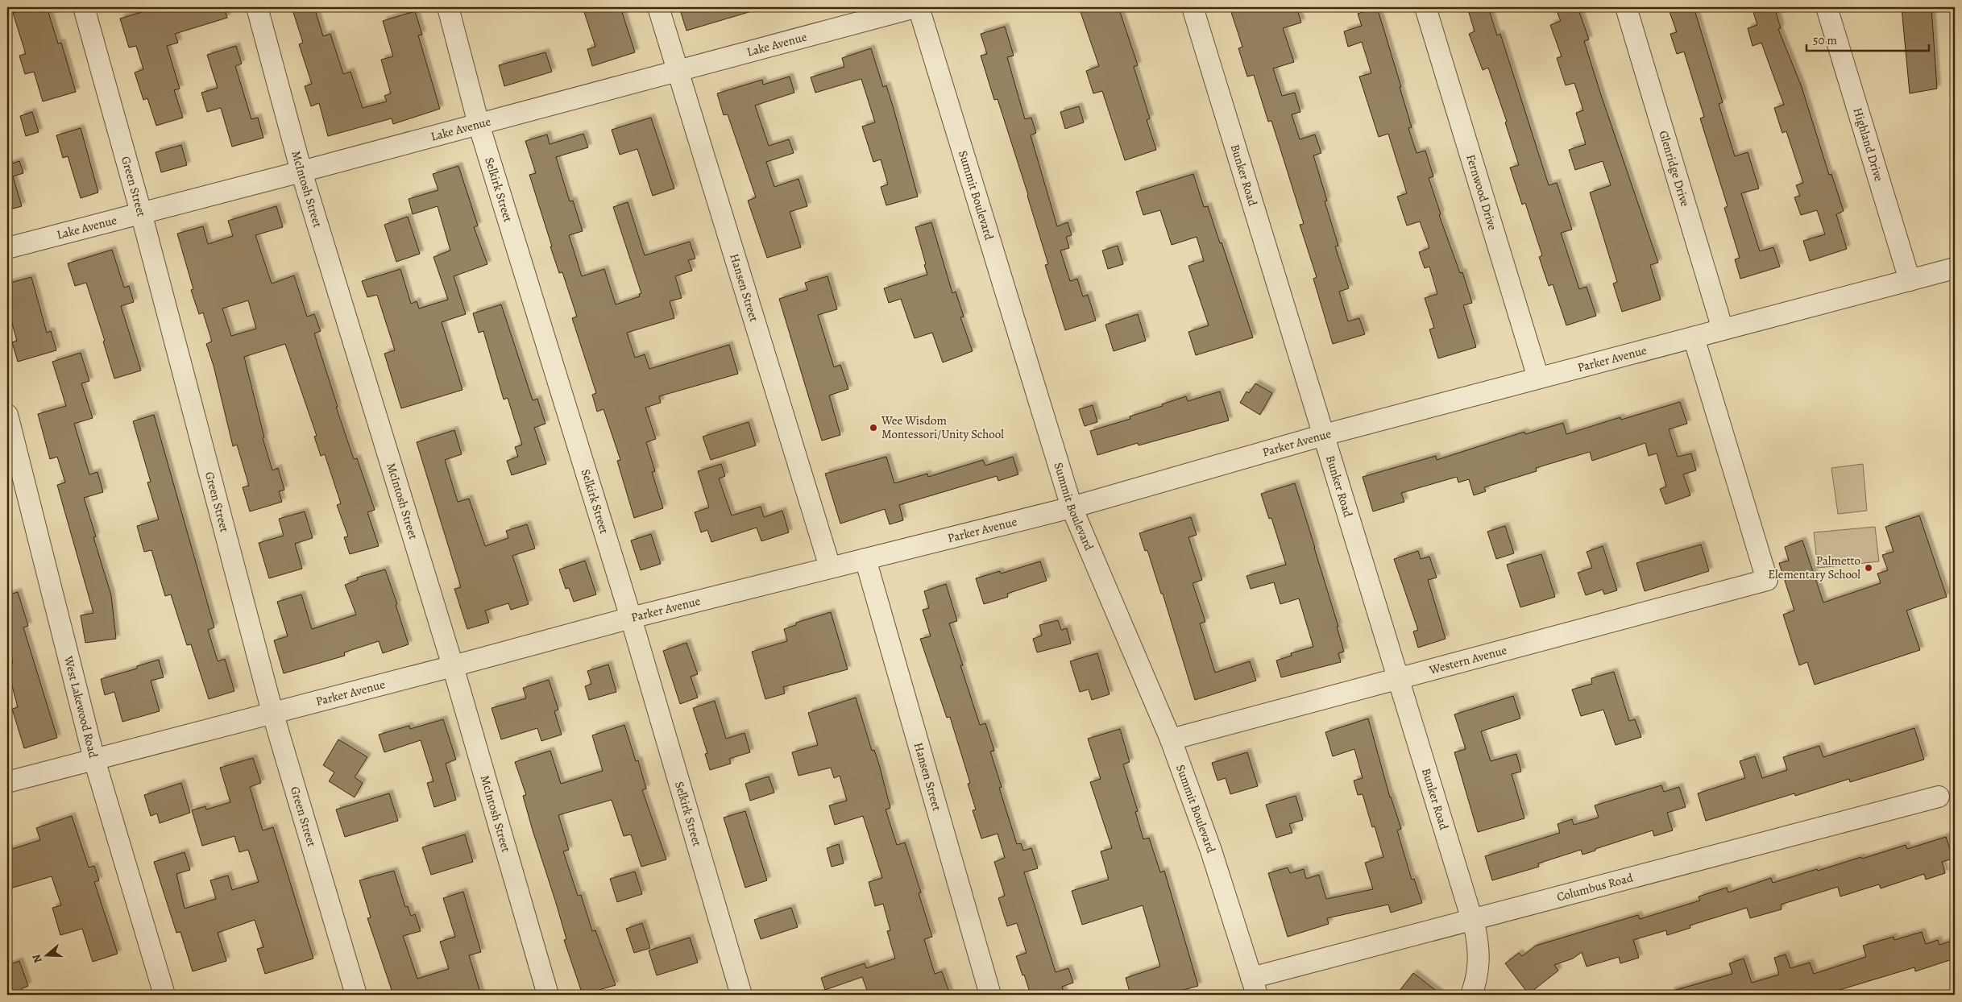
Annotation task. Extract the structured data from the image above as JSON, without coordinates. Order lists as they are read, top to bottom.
{
  "streets": {
    "street": [
      "Lake Avenue",
      "Highland Drive",
      "Glenridge Drive",
      "Bunker Road",
      "Green Street",
      "McIntosh Street",
      "Selkirk Street",
      "Fernwood Drive",
      "Summit Boulevard",
      "Hansen Street",
      "Parker Avenue",
      "Western Avenue",
      "West Lakewood Road",
      "Columbus Road"
    ]
  },
  "crossings": [
    ["Lake Avenue", "Green Street"],
    ["Lake Avenue", "McIntosh Street"],
    ["Lake Avenue", "Selkirk Street"],
    ["Lake Avenue", "Summit Boulevard"],
    ["Lake Avenue", "Hansen Street"],
    ["Highland Drive", "Parker Avenue"],
    ["Glenridge Drive", "Parker Avenue"],
    ["Bunker Road", "Parker Avenue"],
    ["Bunker Road", "Western Avenue"],
    ["Bunker Road", "Columbus Road"],
    ["Green Street", "Parker Avenue"],
    ["McIntosh Street", "Parker Avenue"],
    ["Selkirk Street", "Parker Avenue"],
    ["Fernwood Drive", "Parker Avenue"],
    ["Summit Boulevard", "Parker Avenue"],
    ["Summit Boulevard", "Western Avenue"],
    ["Summit Boulevard", "Columbus Road"],
    ["Hansen Street", "Parker Avenue"],
    ["Parker Avenue", "Western Avenue"],
    ["Parker Avenue", "West Lakewood Road"]
  ],
  "places": ["Wee Wisdom Montessori/Unity School", "Palmetto Elementary School"],
  "scale_bar": "50 m",
  "north": "left"
}
